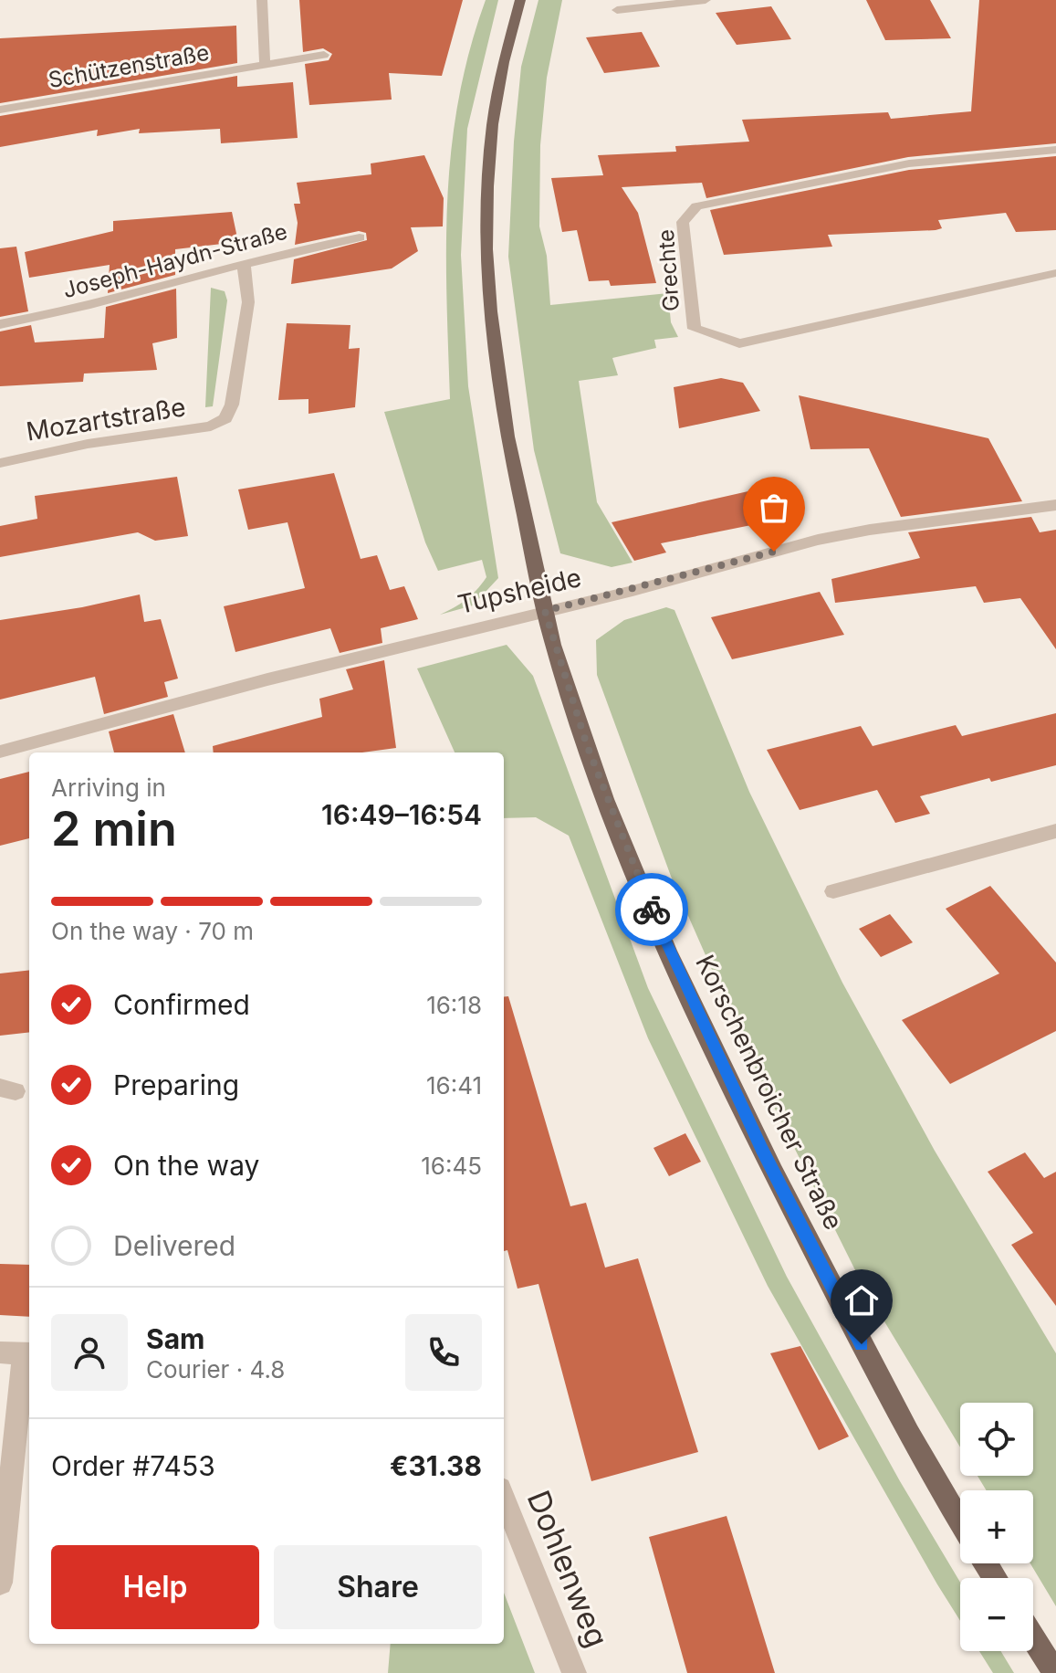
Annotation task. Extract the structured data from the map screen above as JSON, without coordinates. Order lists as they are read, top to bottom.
{
  "streets": {
    "main road": ["Korschenbroicher Straße"],
    "street": [
      "Schützenstraße",
      "Joseph-Haydn-Straße",
      "Grechte",
      "Mozartstraße",
      "Tupsheide",
      "Dohlenweg"
    ]
  },
  "crossings": [
    ["Joseph-Haydn-Straße", "Mozartstraße"],
    ["Tupsheide", "Korschenbroicher Straße"]
  ],
  "page": {
    "heading": ["2 min", "Arriving in", "16:49–16:54"],
    "panel": [
      "Sam",
      "Courier · 4.8",
      "Order #7453",
      "€31.38"
    ],
    "bar": "On the way · 70 m",
    "list": [
      ["Confirmed", "16:18"],
      ["Preparing", "16:41"],
      ["On the way", "16:45"],
      "Delivered"
    ],
    "map_buttons": ["+", "−"],
    "buttons": ["Help", "Share"]
  }
}
